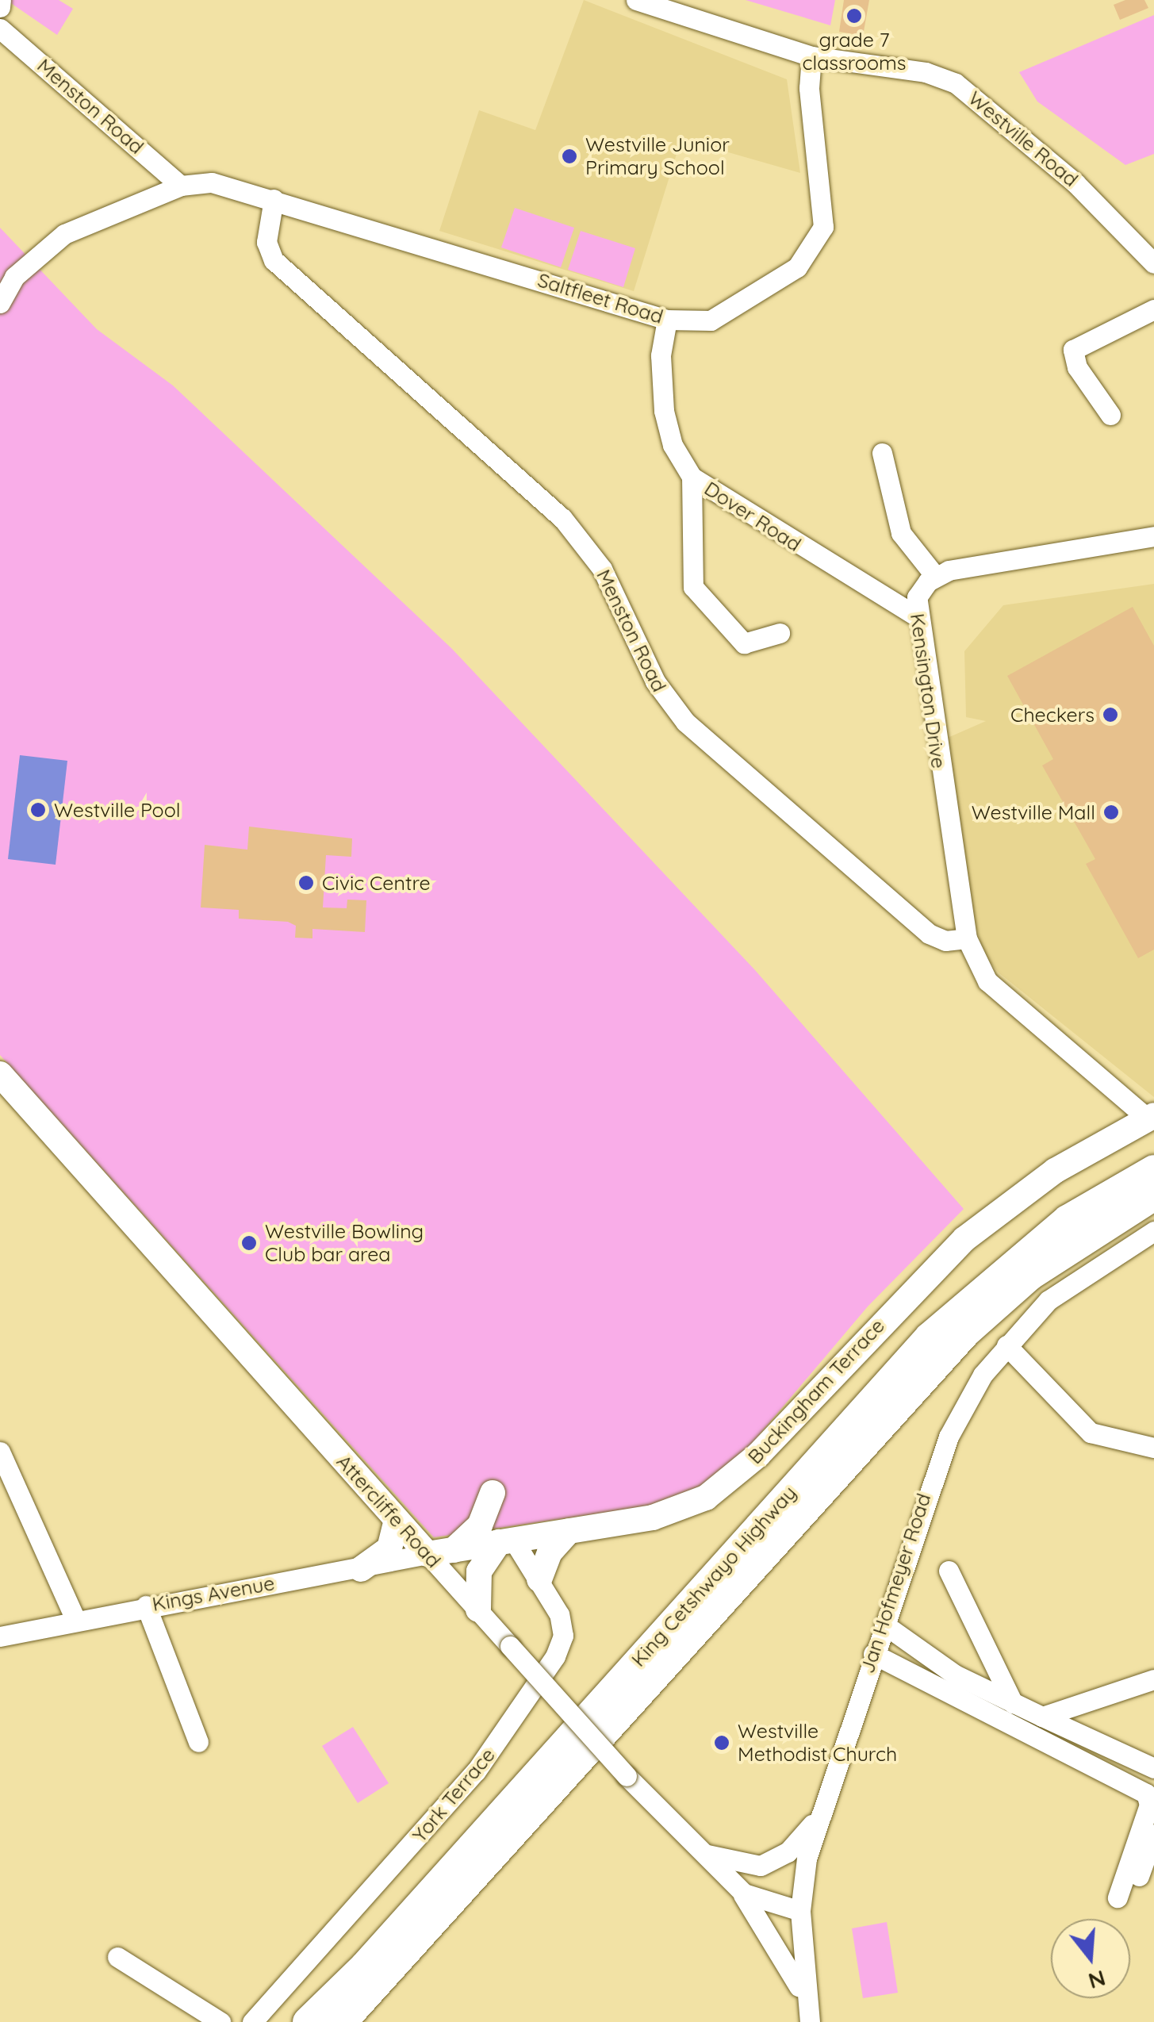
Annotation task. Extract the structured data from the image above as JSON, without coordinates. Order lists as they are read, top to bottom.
{
  "streets": {
    "highway": ["King Cetshwayo Highway"],
    "main road": ["Buckingham Terrace", "Attercliffe Road"],
    "street": [
      "Menston Road",
      "Westville Road",
      "Saltfleet Road",
      "Dover Road",
      "Kensington Drive",
      "Jan Hofmeyer Road",
      "Kings Avenue",
      "York Terrace"
    ]
  },
  "crossings": [
    ["Menston Road", "Saltfleet Road"],
    ["Menston Road", "Kensington Drive"],
    ["Westville Road", "Saltfleet Road"],
    ["Saltfleet Road", "Dover Road"],
    ["Dover Road", "Kensington Drive"],
    ["Buckingham Terrace", "Attercliffe Road"],
    ["Buckingham Terrace", "Kings Avenue"],
    ["Buckingham Terrace", "York Terrace"],
    ["Attercliffe Road", "Jan Hofmeyer Road"],
    ["Attercliffe Road", "Kings Avenue"]
  ],
  "places": [
    "grade 7 classrooms",
    "Westville Junior Primary School",
    "Checkers",
    "Westville Pool",
    "Westville Mall",
    "Civic Centre",
    "Westville Bowling Club bar area",
    "Westville Methodist Church"
  ],
  "north": "bottom"
}
